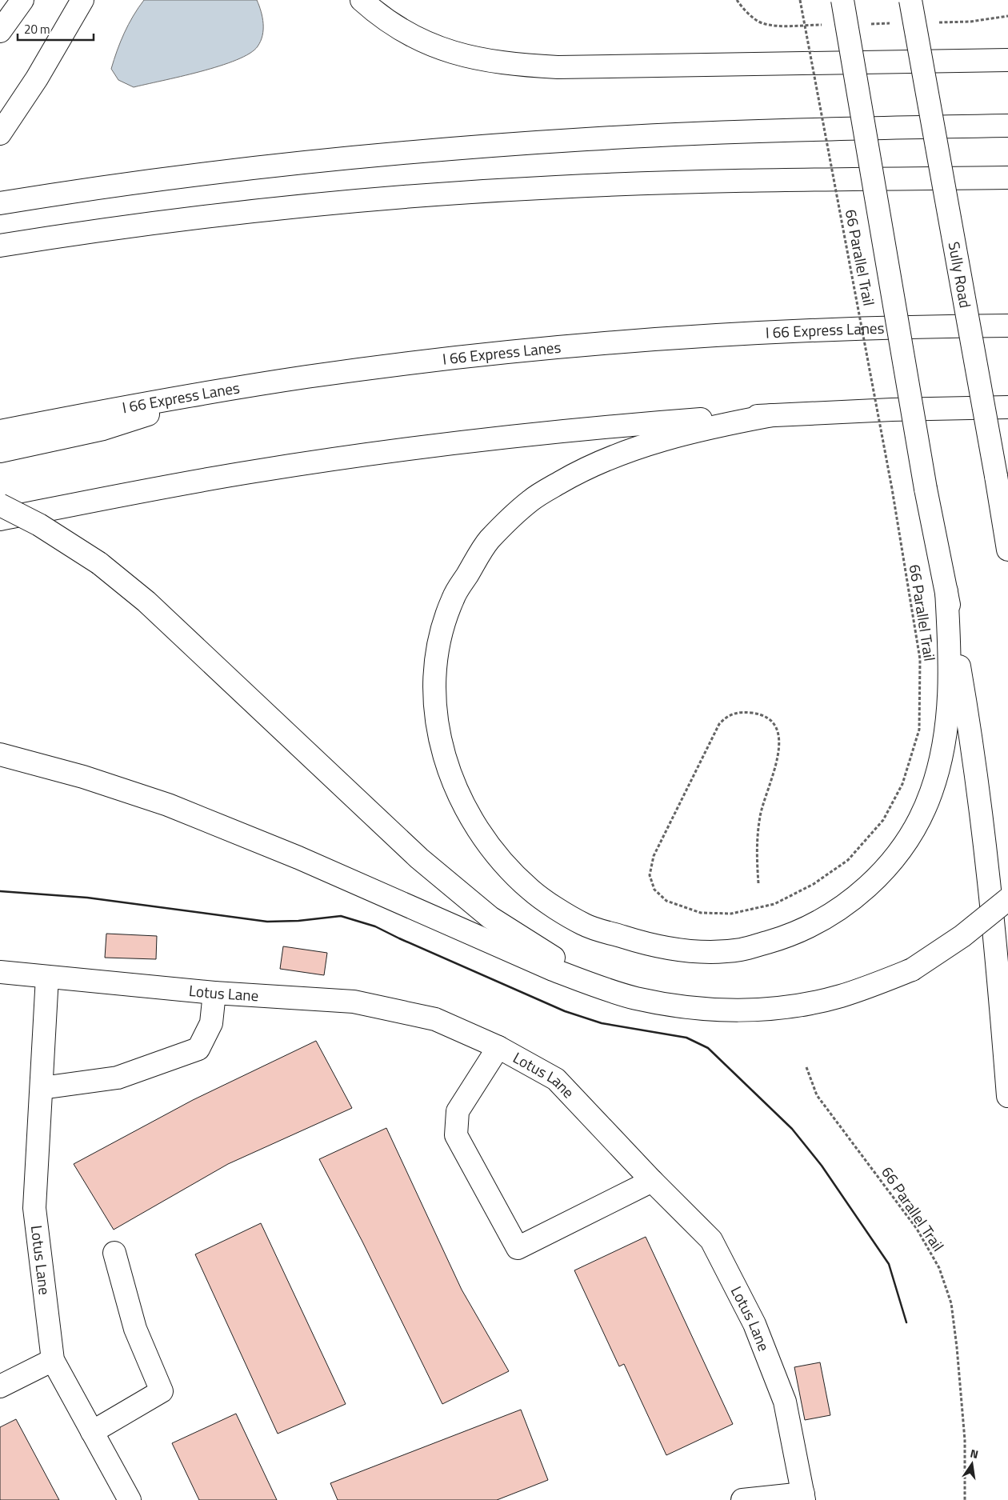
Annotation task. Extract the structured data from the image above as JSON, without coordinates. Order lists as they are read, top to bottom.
{
  "streets": {
    "main road": ["Sully Road", "I 66 Express Lanes", "Lotus Lane"],
    "path": ["66 Parallel Trail"]
  },
  "scale_bar": "20 m",
  "north": "top"
}
